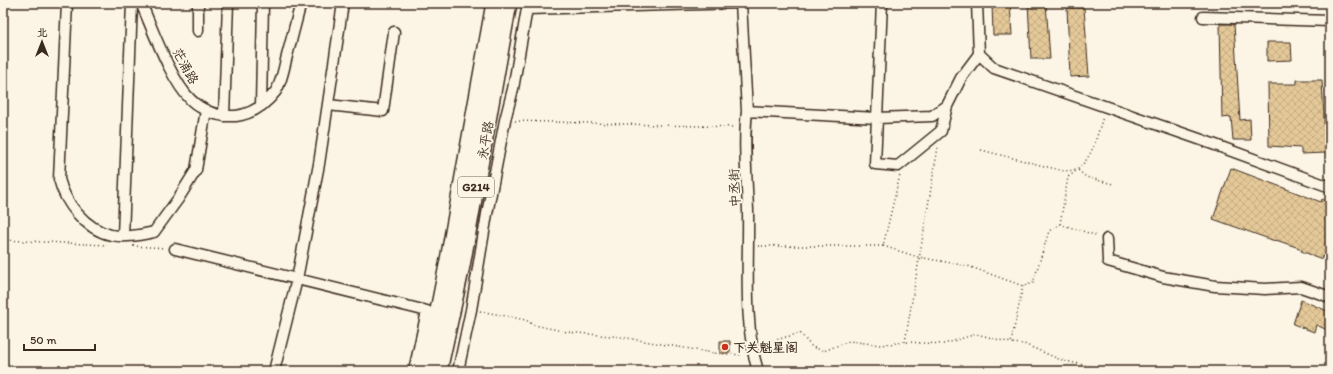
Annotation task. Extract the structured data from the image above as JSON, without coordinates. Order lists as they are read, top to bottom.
{
  "streets": {
    "highway": ["永平路", "G214"],
    "street": ["茫涌路", "中丞街"]
  },
  "places": ["下关魁星阁"],
  "scale_bar": "50 m",
  "north": "top"
}
